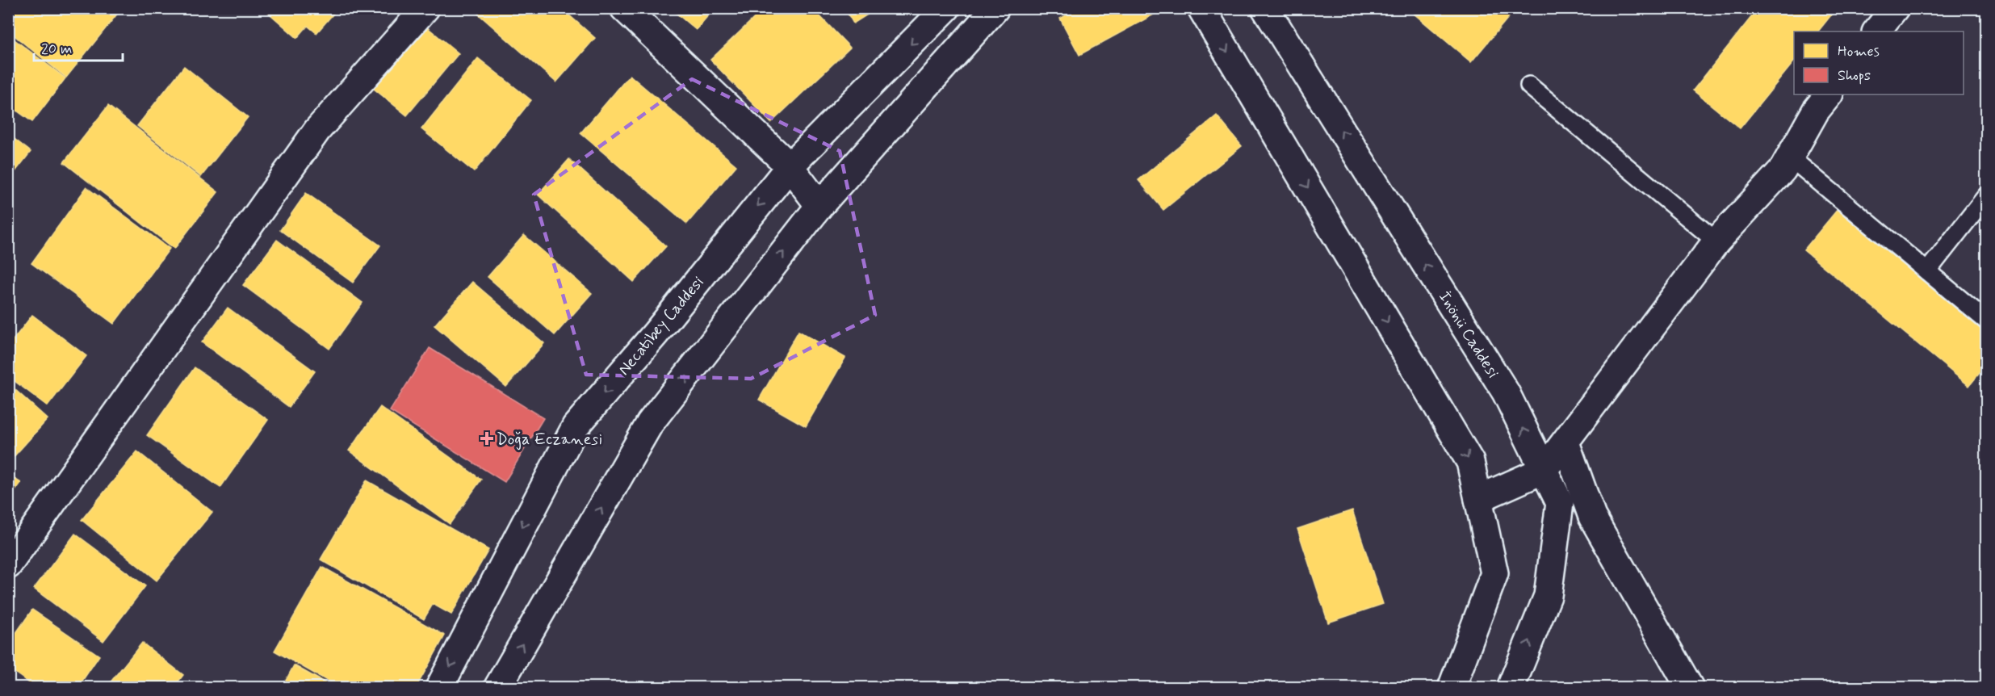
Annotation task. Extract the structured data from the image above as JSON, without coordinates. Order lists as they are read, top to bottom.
{
  "streets": {
    "street": ["Necatibey Caddesi", "İnönü Caddesi"]
  },
  "places": {
    "health": ["Doğa Eczanesi"]
  },
  "legend": ["Homes", "Shops"],
  "scale_bar": "20 m"
}
